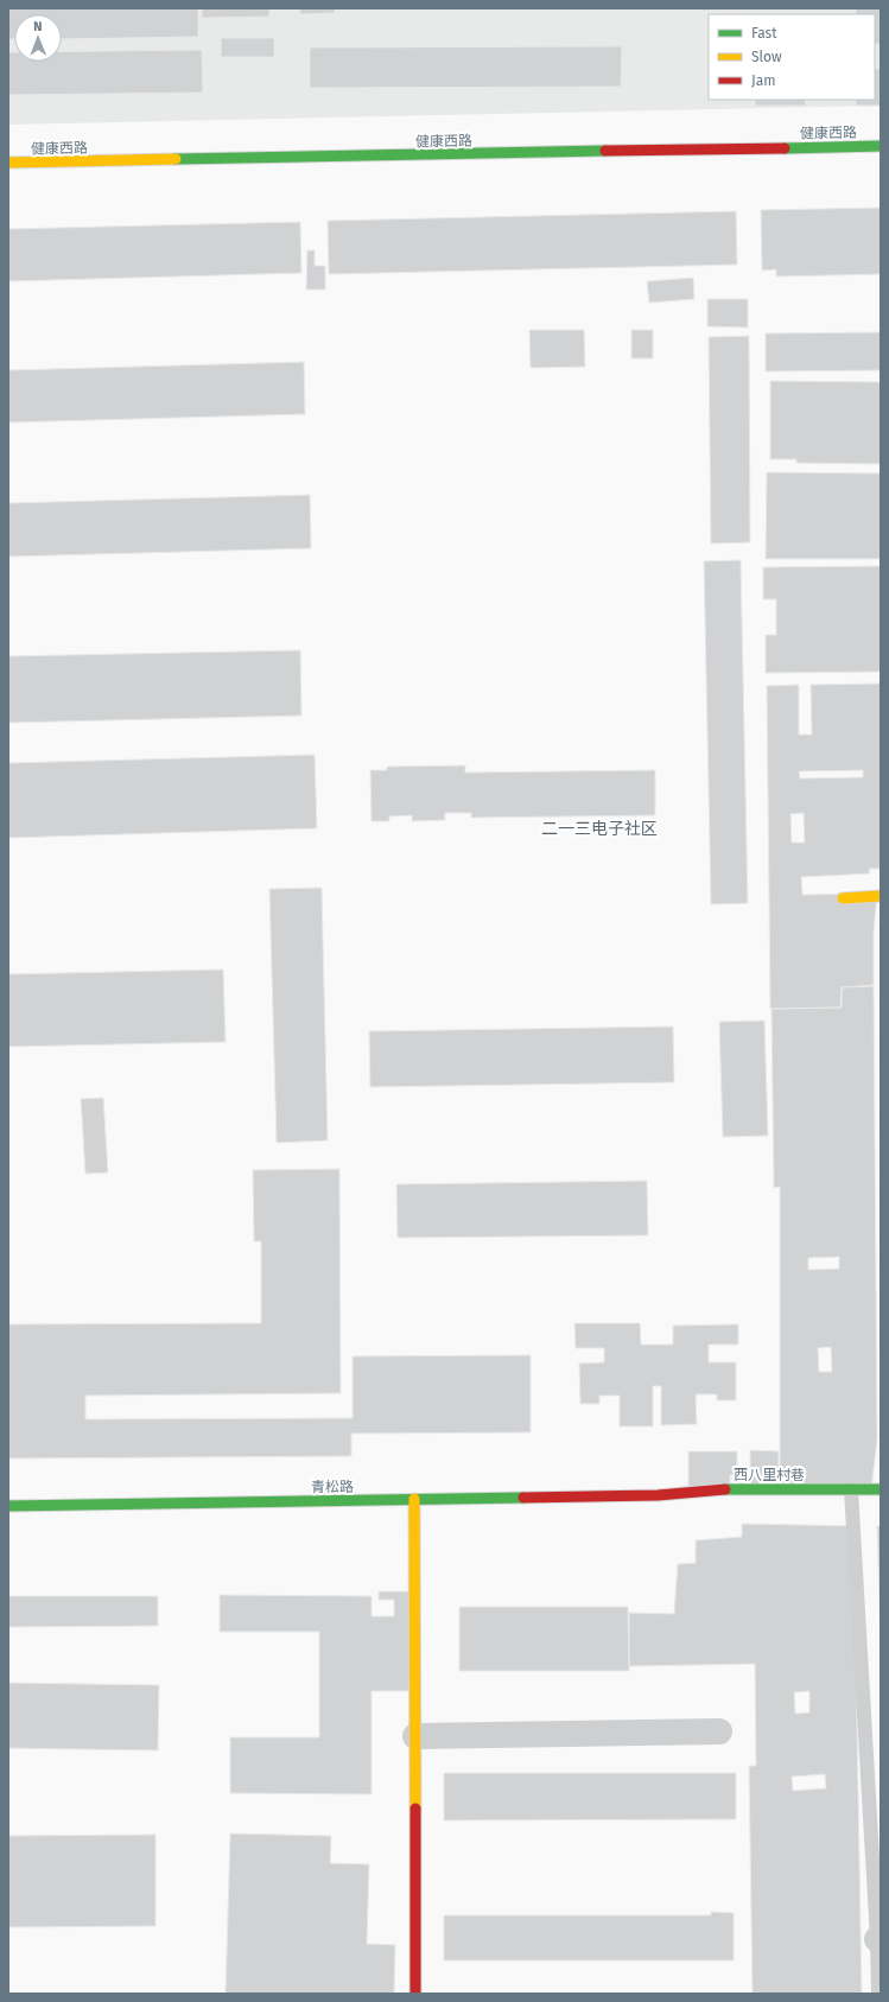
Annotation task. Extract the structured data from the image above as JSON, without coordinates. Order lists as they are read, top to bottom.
{
  "streets": {
    "street": ["健康西路", "西八里村巷", "青松路"]
  },
  "crossings": [
    ["西八里村巷", "青松路"]
  ],
  "districts": ["二一三电子社区"],
  "legend": ["Fast", "Slow", "Jam"],
  "north": "top"
}
